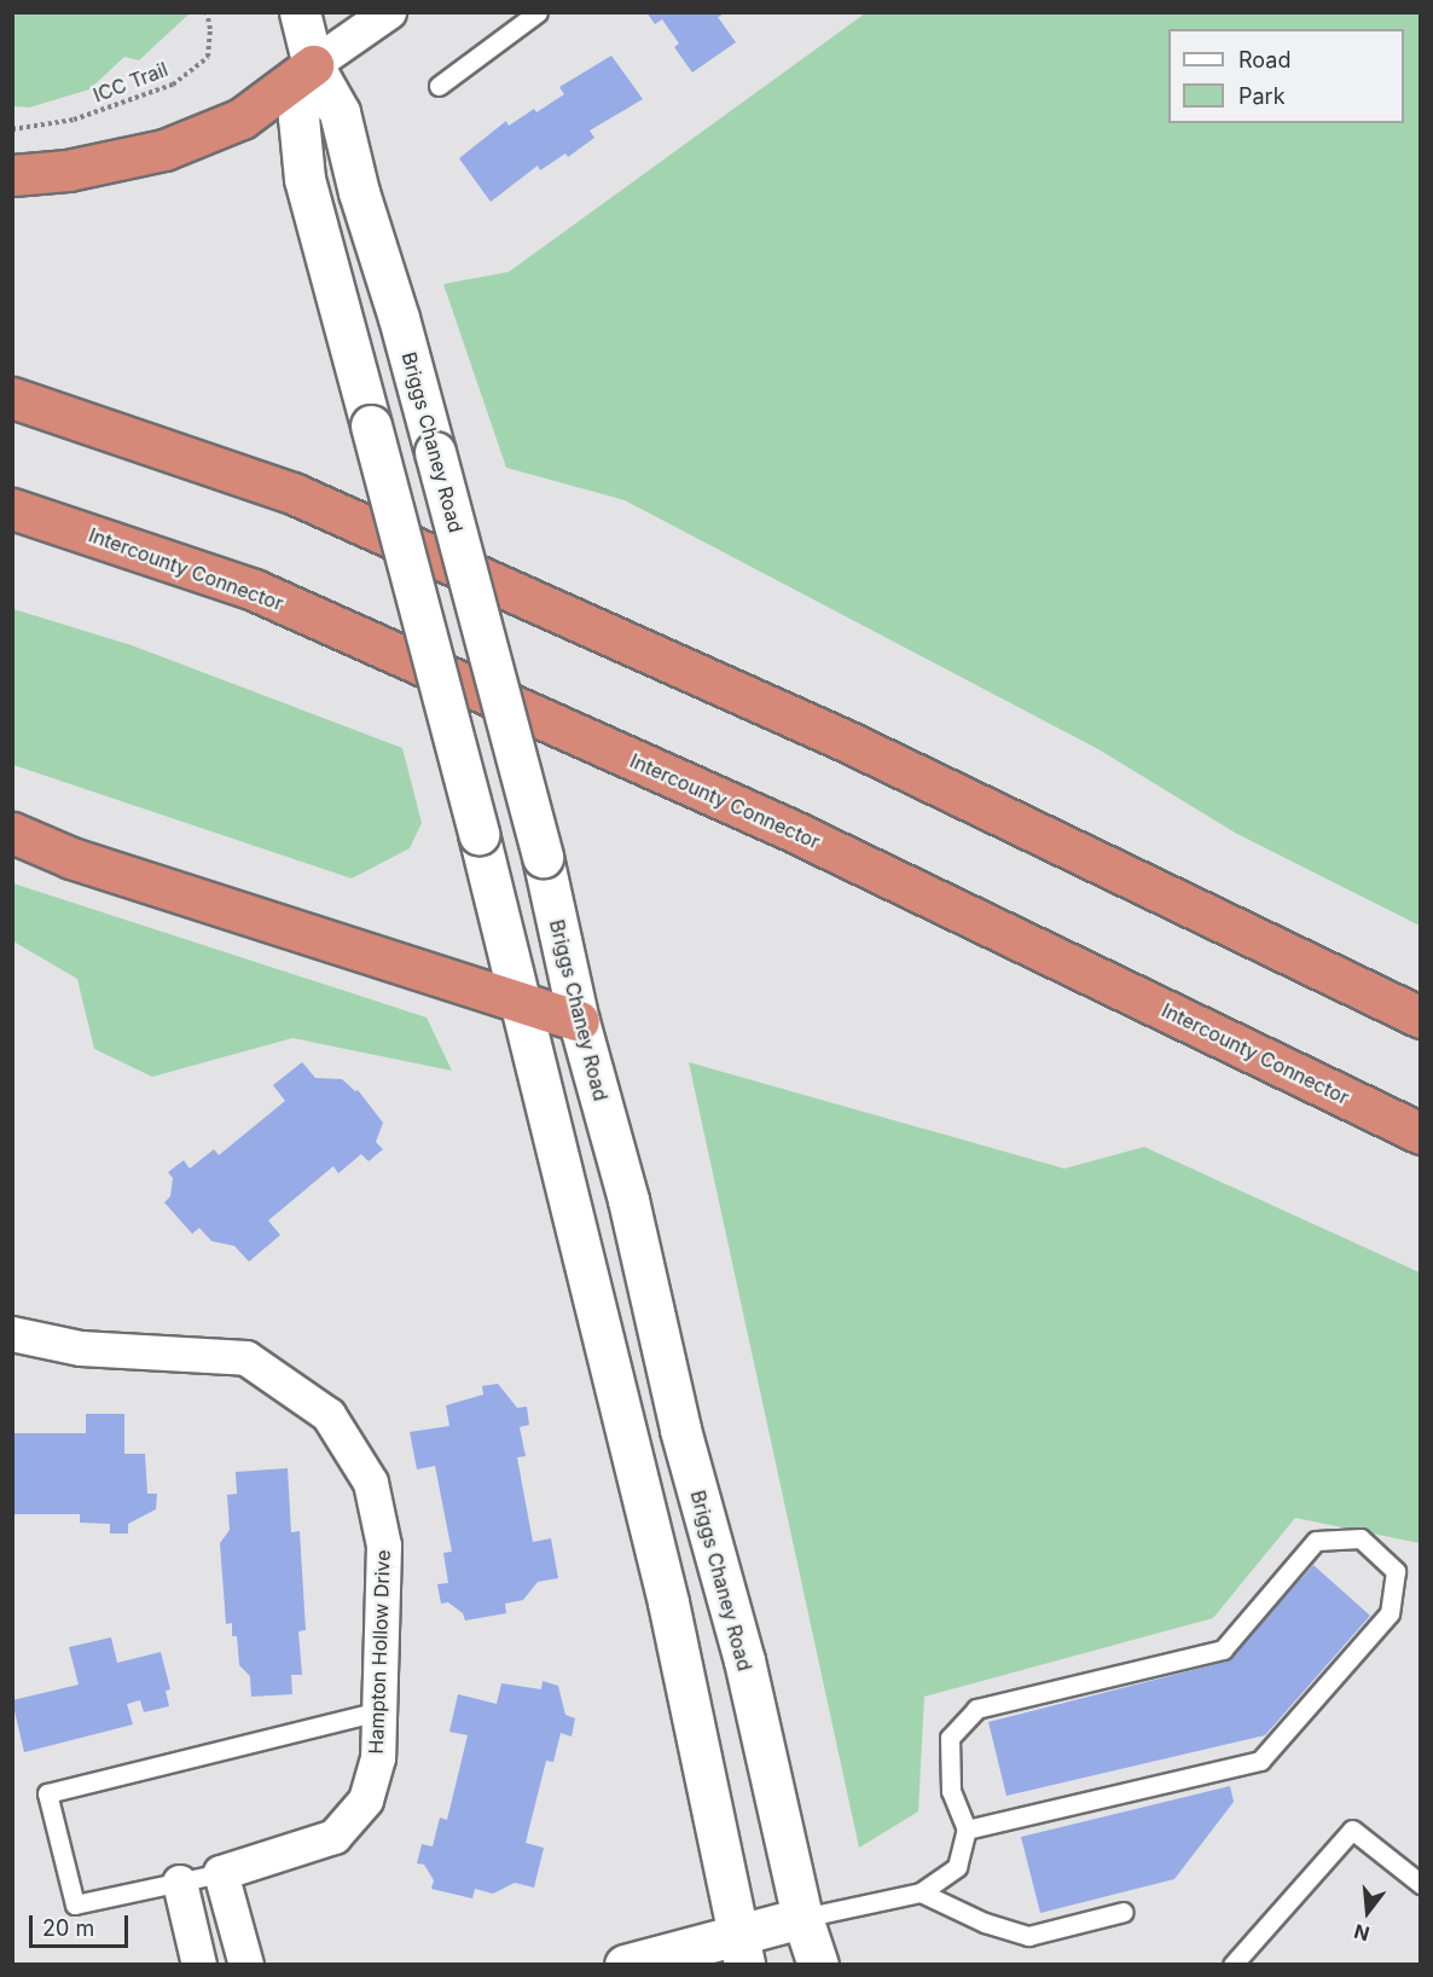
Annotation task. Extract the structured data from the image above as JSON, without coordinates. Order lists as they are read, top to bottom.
{
  "streets": {
    "highway": ["Intercounty Connector"],
    "main road": ["Briggs Chaney Road"],
    "street": ["Hampton Hollow Drive"],
    "path": ["ICC Trail"]
  },
  "legend": ["Road", "Park"],
  "scale_bar": "20 m",
  "north": "bottom"
}
